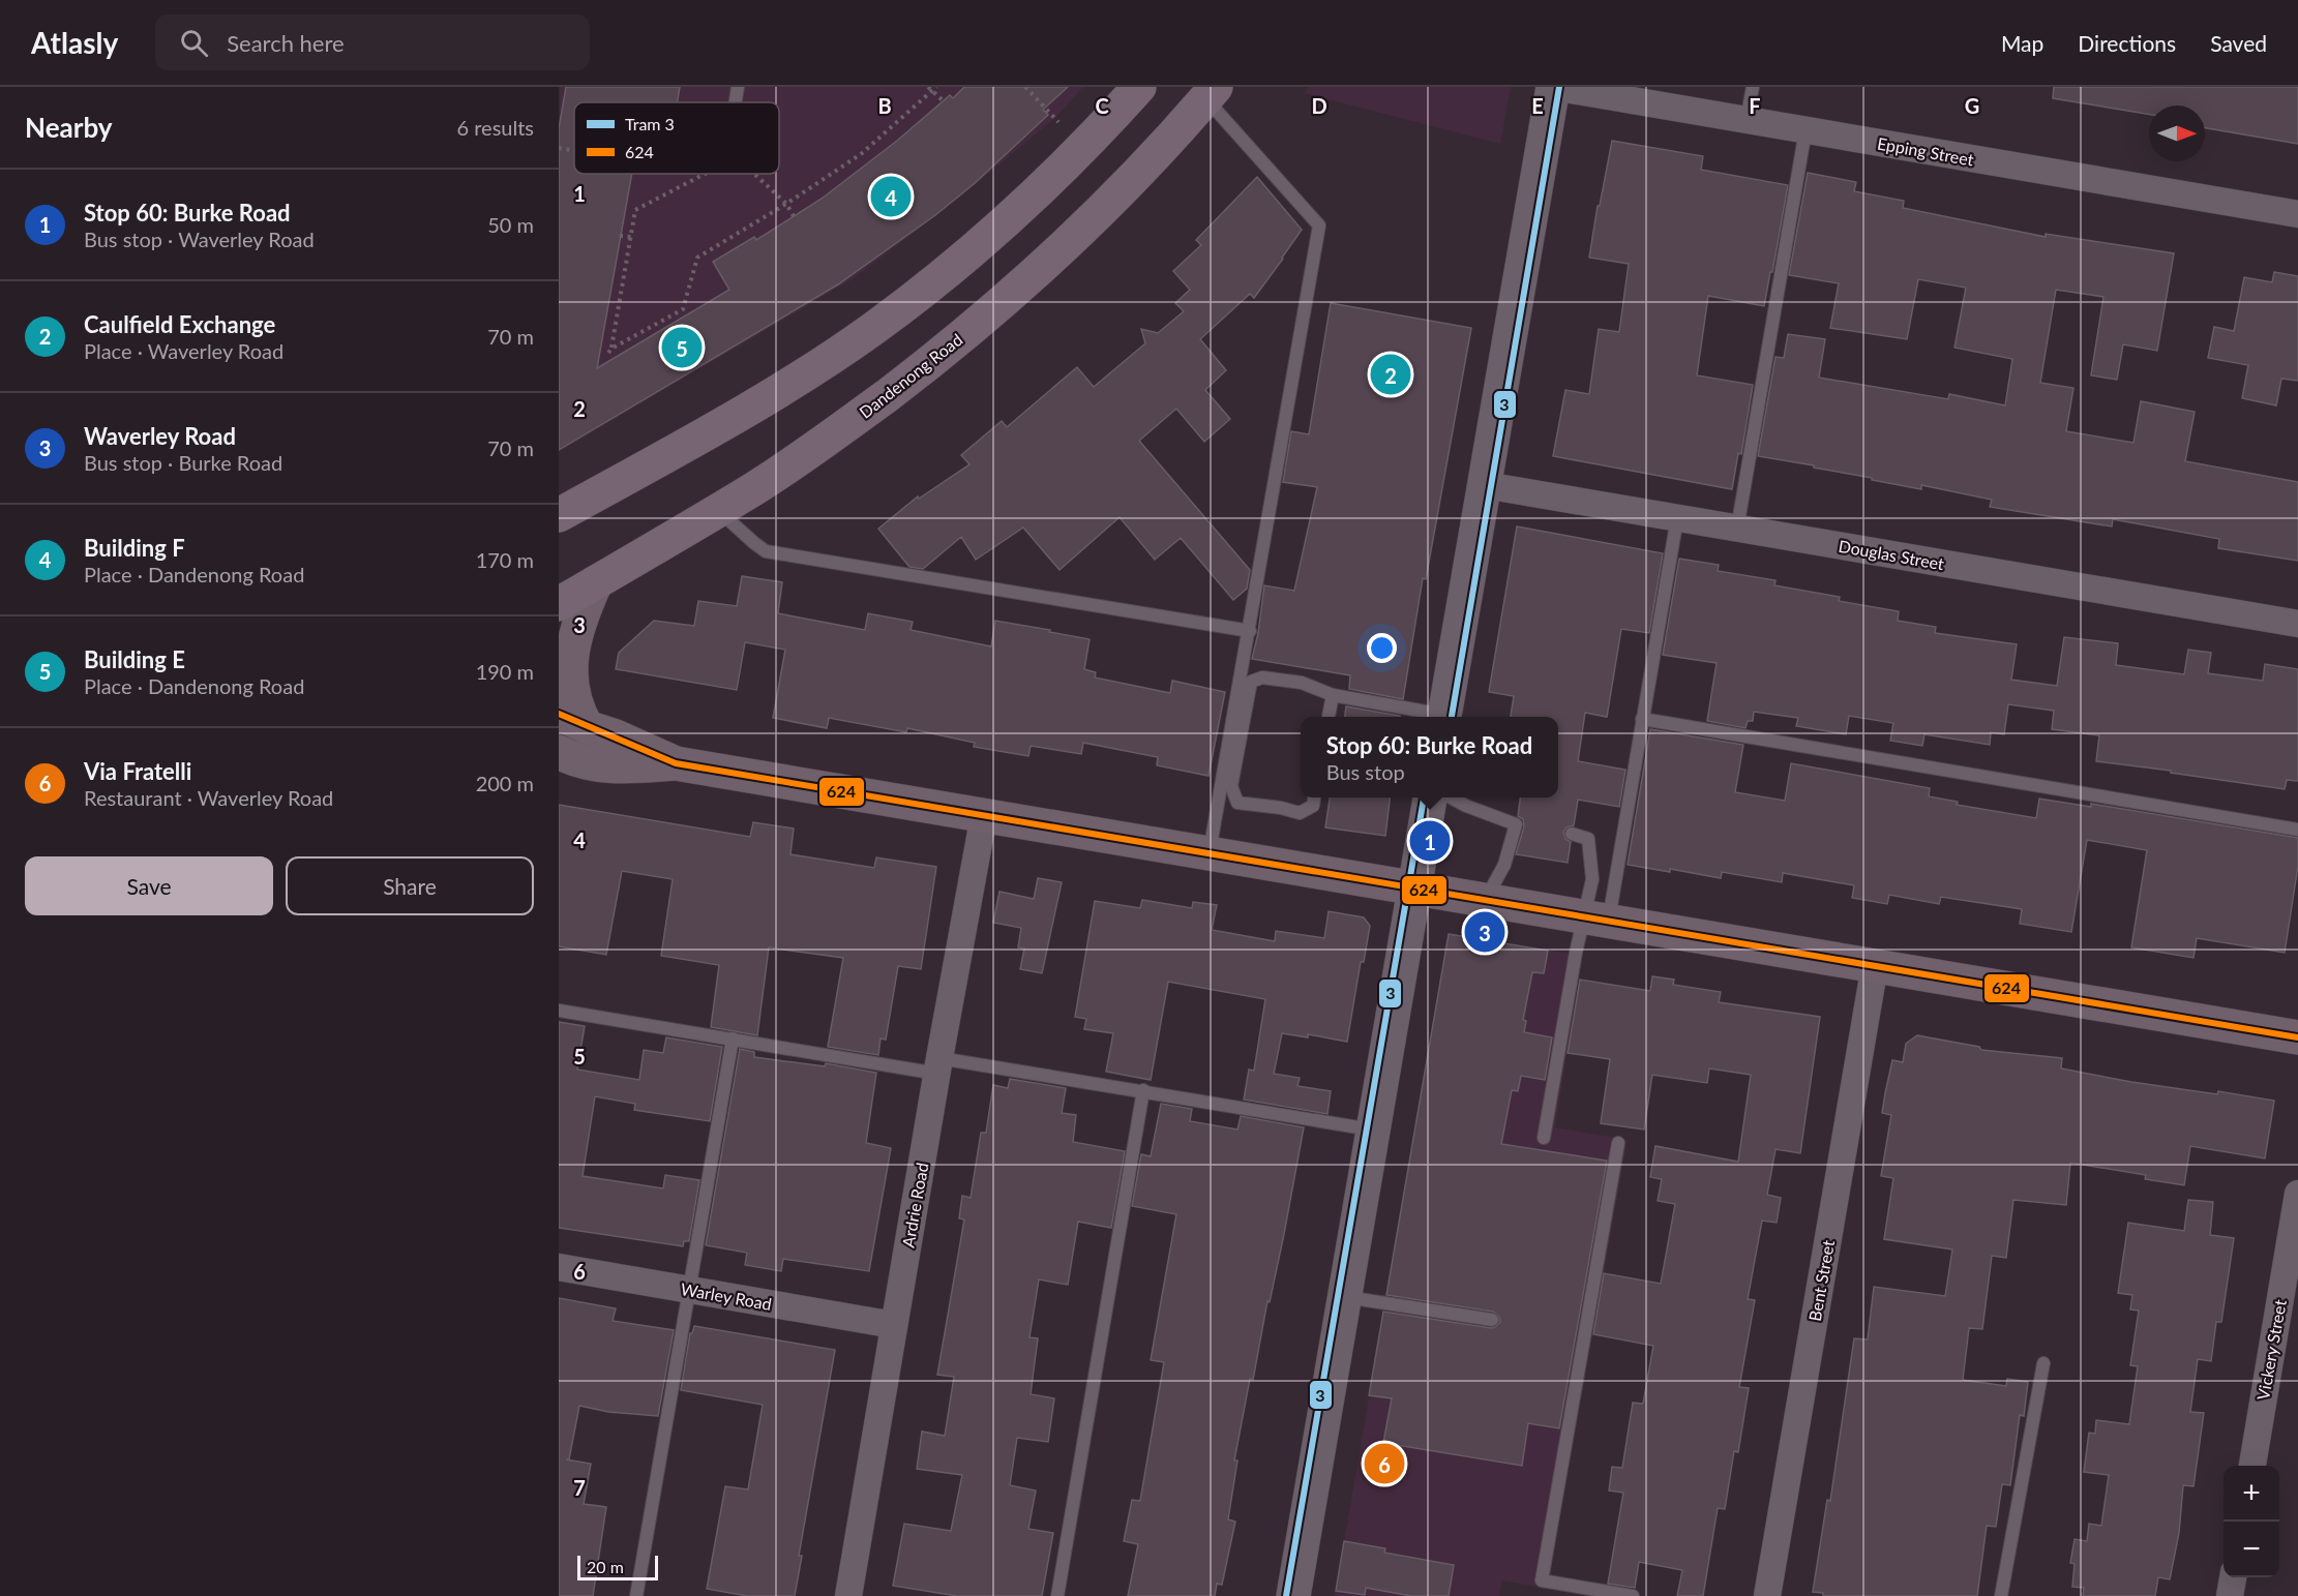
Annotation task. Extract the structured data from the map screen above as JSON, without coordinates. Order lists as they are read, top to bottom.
{
  "streets": {
    "highway": ["Dandenong Road"],
    "street": [
      "Epping Street",
      "Douglas Street",
      "Ardrie Road",
      "Bent Street",
      "Warley Road",
      "Vickery Street"
    ]
  },
  "crossings": [
    ["Ardrie Road", "Warley Road"]
  ],
  "lines": ["tram line 3", "transit line 624"],
  "legend": ["Tram 3", "624"],
  "scale_bar": "20 m",
  "north": "right",
  "page": {
    "header": "Atlasly",
    "search": "Search here",
    "nav": ["Map", "Directions", "Saved"],
    "heading": ["Nearby", "6 results"],
    "list": [
      {
        "mark": "1",
        "name": "Stop 60: Burke Road",
        "note": "Bus stop · Waverley Road",
        "value": "50 m"
      },
      {
        "mark": "2",
        "name": "Caulfield Exchange",
        "note": "Place · Waverley Road",
        "value": "70 m"
      },
      {
        "mark": "3",
        "name": "Waverley Road",
        "note": "Bus stop · Burke Road",
        "value": "70 m"
      },
      {
        "mark": "4",
        "name": "Building F",
        "note": "Place · Dandenong Road",
        "value": "170 m"
      },
      {
        "mark": "5",
        "name": "Building E",
        "note": "Place · Dandenong Road",
        "value": "190 m"
      },
      {
        "mark": "6",
        "name": "Via Fratelli",
        "note": "Restaurant · Waverley Road",
        "value": "200 m"
      }
    ],
    "pins": [
      "4",
      "5",
      "2",
      "1",
      "3",
      "6"
    ],
    "popup": ["Stop 60: Burke Road", "Bus stop"],
    "buttons": ["Save", "Share"],
    "map_buttons": ["+", "−"],
    "scale": "20 m"
  },
  "grid": {
    "columns": [
      "B",
      "C",
      "D",
      "E",
      "F",
      "G"
    ],
    "rows": [
      "1",
      "2",
      "3",
      "4",
      "5",
      "6",
      "7"
    ]
  }
}
